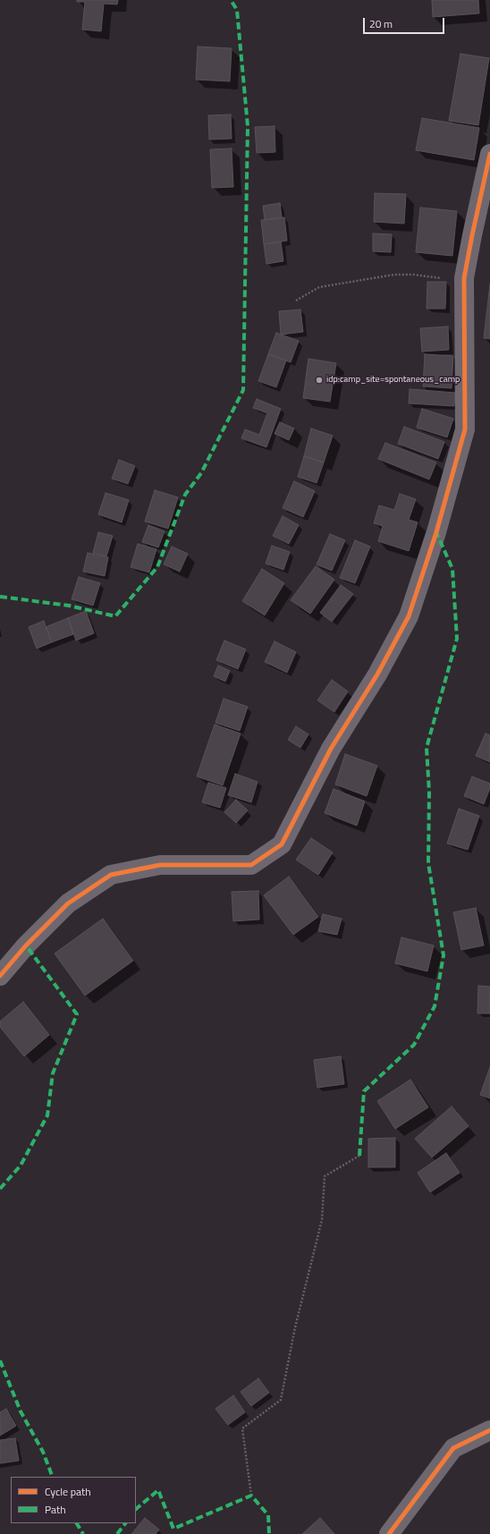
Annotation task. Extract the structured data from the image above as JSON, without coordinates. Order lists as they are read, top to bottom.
{
  "places": ["idp:camp_site=spontaneous_camp"],
  "legend": ["Cycle path", "Path"],
  "scale_bar": "20 m"
}
